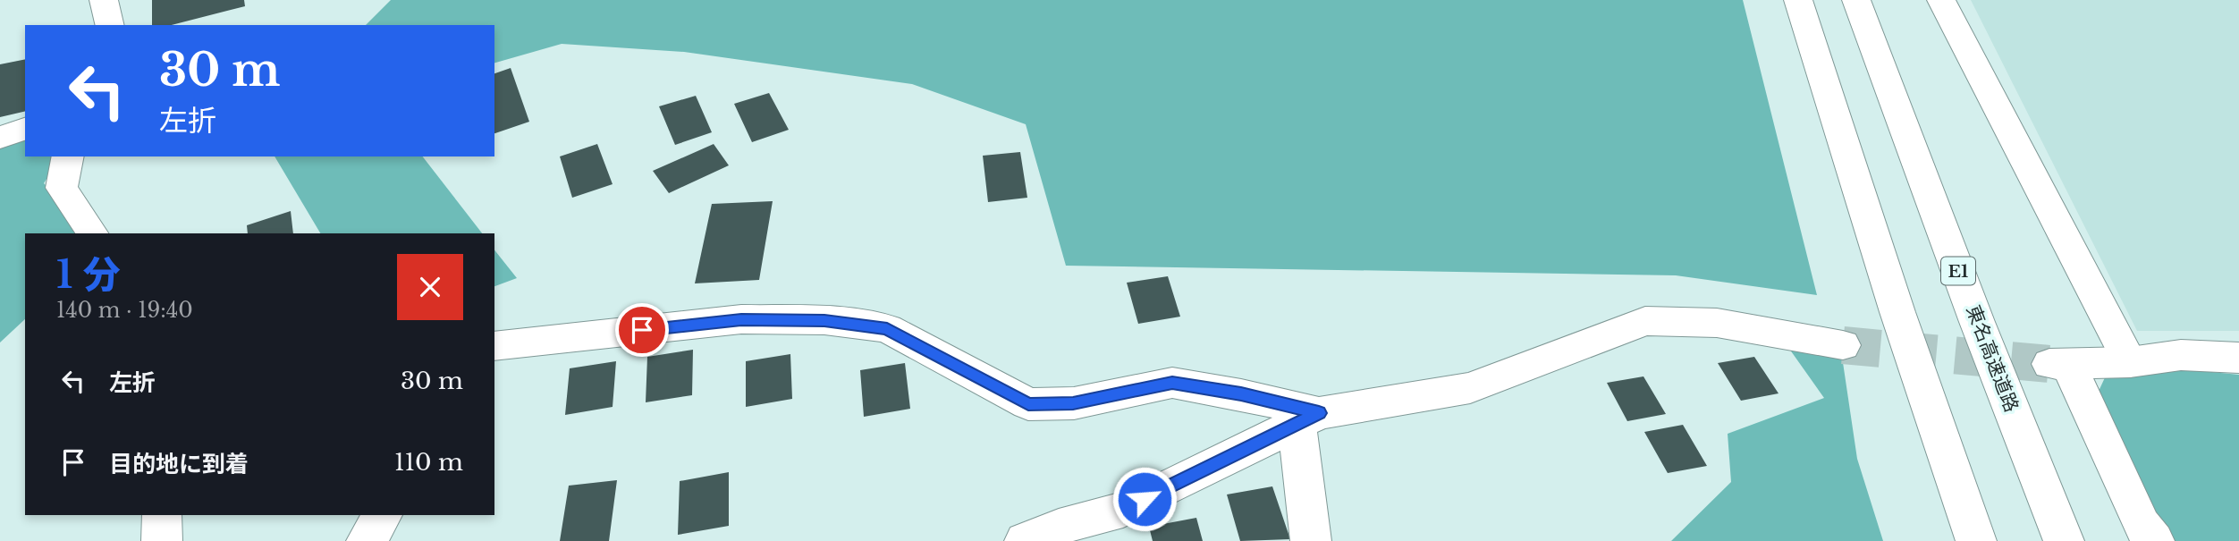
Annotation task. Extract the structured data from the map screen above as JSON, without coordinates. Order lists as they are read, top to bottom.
{
  "streets": {
    "main road": ["E1", "東名高速道路"]
  },
  "page": {
    "turn": ["30 m", "左折"],
    "heading": ["1 分", "140 m · 19:40"],
    "list": [
      {
        "name": "左折",
        "value": "30 m"
      },
      {
        "name": "目的地に到着",
        "value": "110 m"
      }
    ]
  }
}
